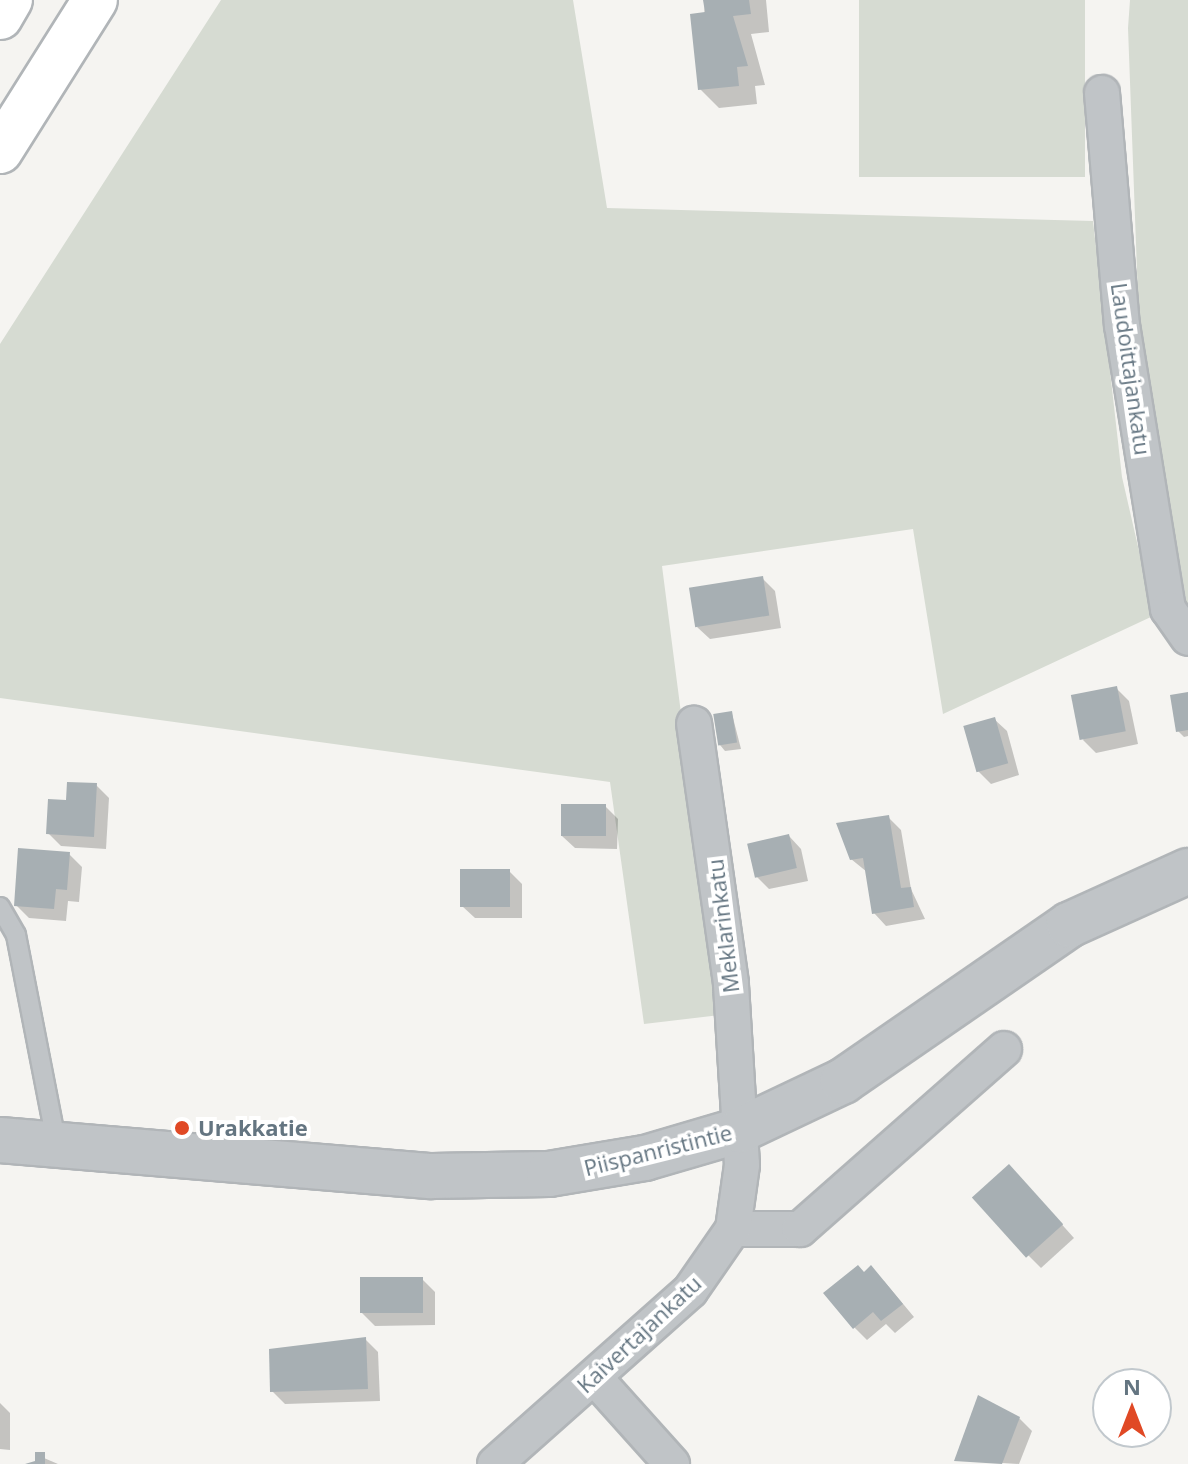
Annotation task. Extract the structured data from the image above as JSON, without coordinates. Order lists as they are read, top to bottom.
{
  "streets": {
    "street": [
      "Laudoittajankatu",
      "Meklarinkatu",
      "Piispanristintie",
      "Kaivertajankatu"
    ]
  },
  "crossings": [
    ["Meklarinkatu", "Piispanristintie"]
  ],
  "places": ["Urakkatie"],
  "north": "top"
}
